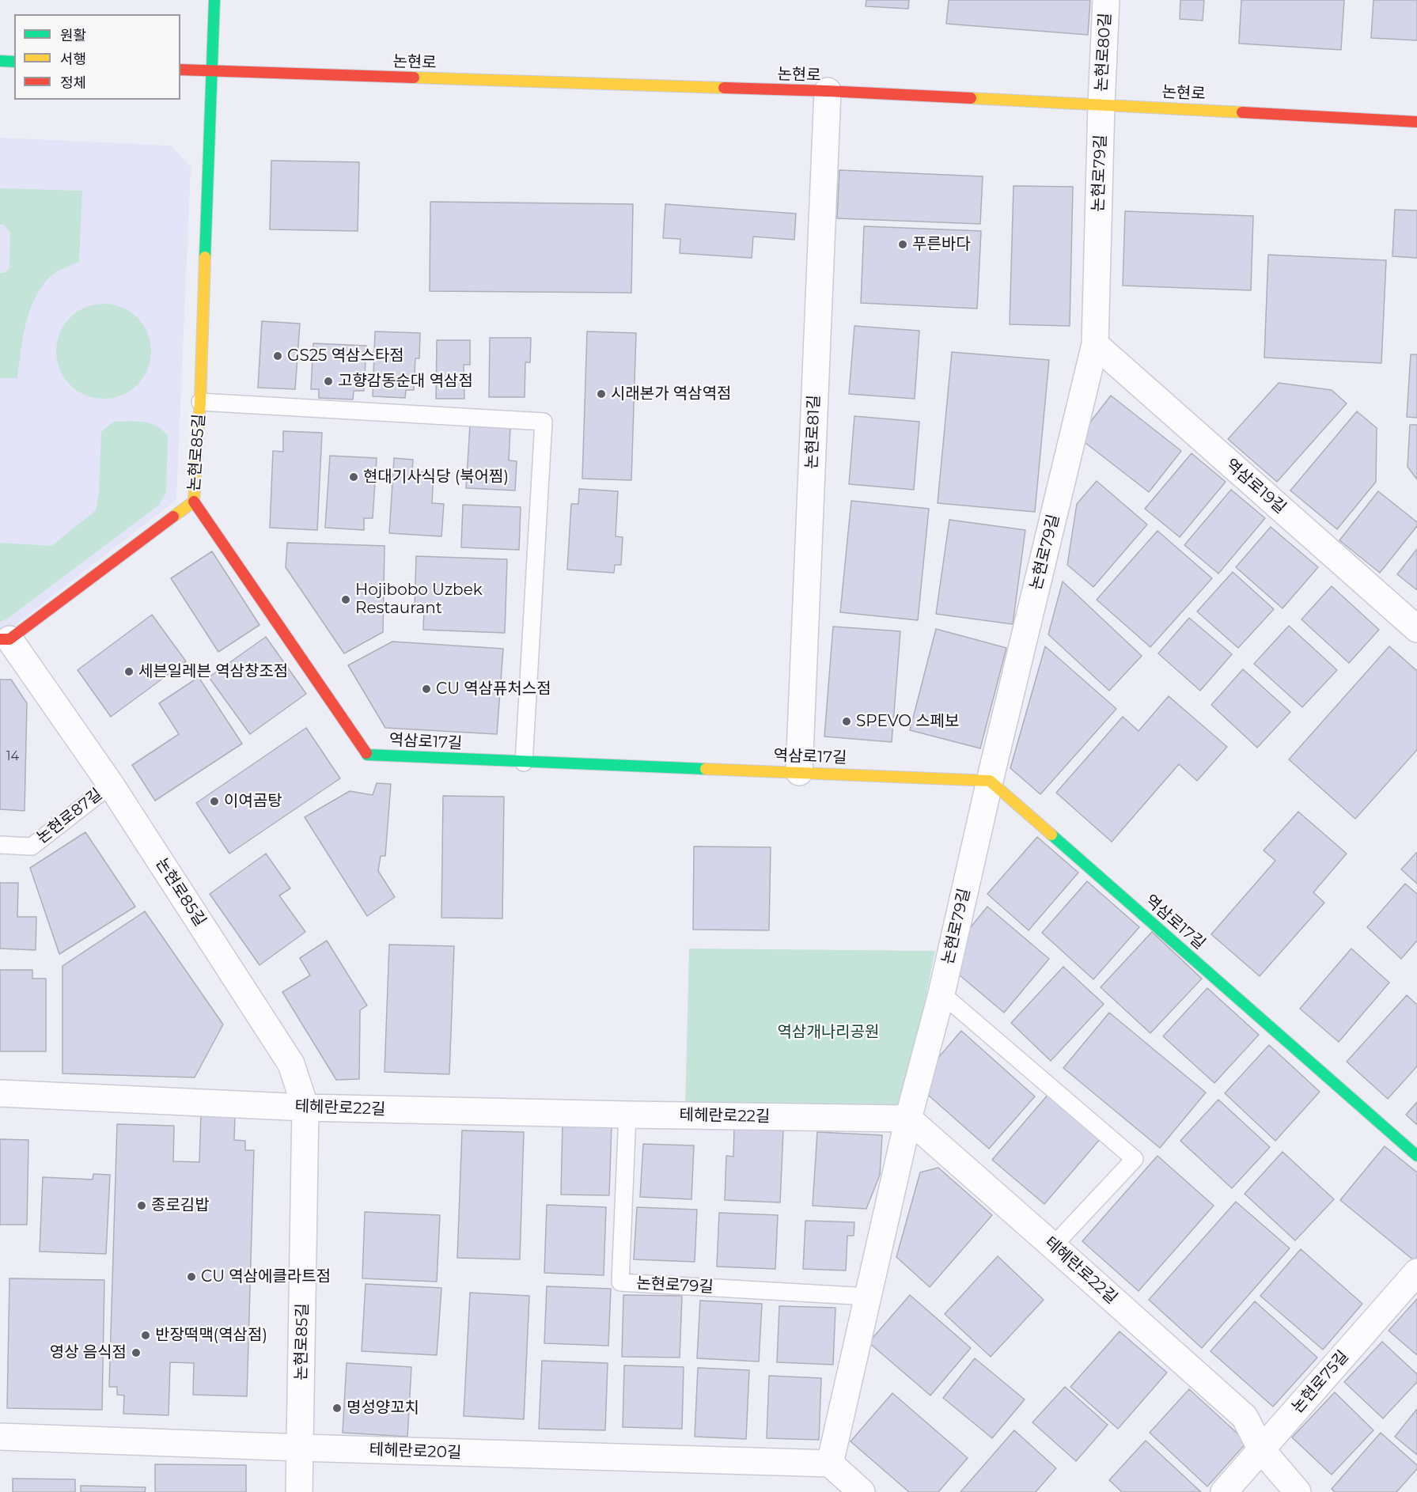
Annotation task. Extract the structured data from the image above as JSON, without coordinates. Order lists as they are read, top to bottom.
{
  "streets": {
    "street": [
      "논현로80길",
      "논현로",
      "논현로79길",
      "논현로81길",
      "논현로85길",
      "역삼로19길",
      "역삼로17길",
      "테헤란로22길",
      "논현로75길",
      "테헤란로20길"
    ],
    "lane": ["논현로87길"]
  },
  "crossings": [
    ["논현로80길", "논현로"],
    ["논현로80길", "논현로79길"],
    ["논현로", "논현로79길"],
    ["논현로", "논현로81길"],
    ["논현로", "논현로85길"],
    ["논현로79길", "역삼로19길"],
    ["논현로79길", "역삼로17길"],
    ["논현로79길", "테헤란로22길"],
    ["논현로79길", "테헤란로20길"],
    ["논현로81길", "역삼로17길"],
    ["논현로85길", "역삼로17길"],
    ["논현로85길", "논현로87길"],
    ["논현로85길", "테헤란로22길"],
    ["논현로85길", "테헤란로20길"],
    ["테헤란로22길", "논현로75길"]
  ],
  "parks": ["역삼개나리공원"],
  "places": [
    "푸른바다",
    "GS25 역삼스타점",
    "고향감동순대 역삼점",
    "시래본가 역삼역점",
    "현대기사식당 (북어찜)",
    "Hojibobo Uzbek Restaurant",
    "세븐일레븐 역삼창조점",
    "CU 역삼퓨처스점",
    "SPEVO 스페보",
    "이여곰탕",
    "종로김밥",
    "CU 역삼에클라트점",
    "반장떡맥(역삼점)",
    "영상 음식점",
    "명성양꼬치"
  ],
  "house_numbers": ["14"],
  "legend": ["원활", "서행", "정체"]
}
